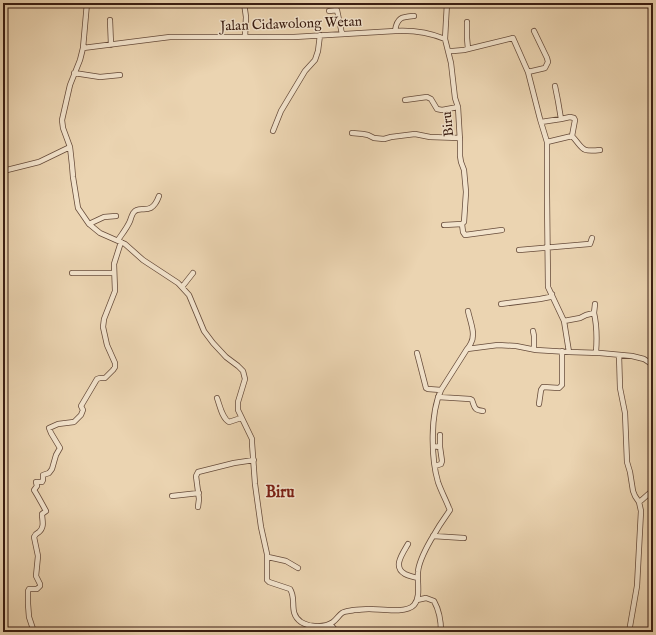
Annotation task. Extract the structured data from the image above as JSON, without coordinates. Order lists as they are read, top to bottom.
{
  "streets": {
    "street": ["Jalan Cidawolong Wetan", "Biru"]
  },
  "crossings": [
    ["Jalan Cidawolong Wetan", "Biru"]
  ],
  "districts": ["Biru"]
}
